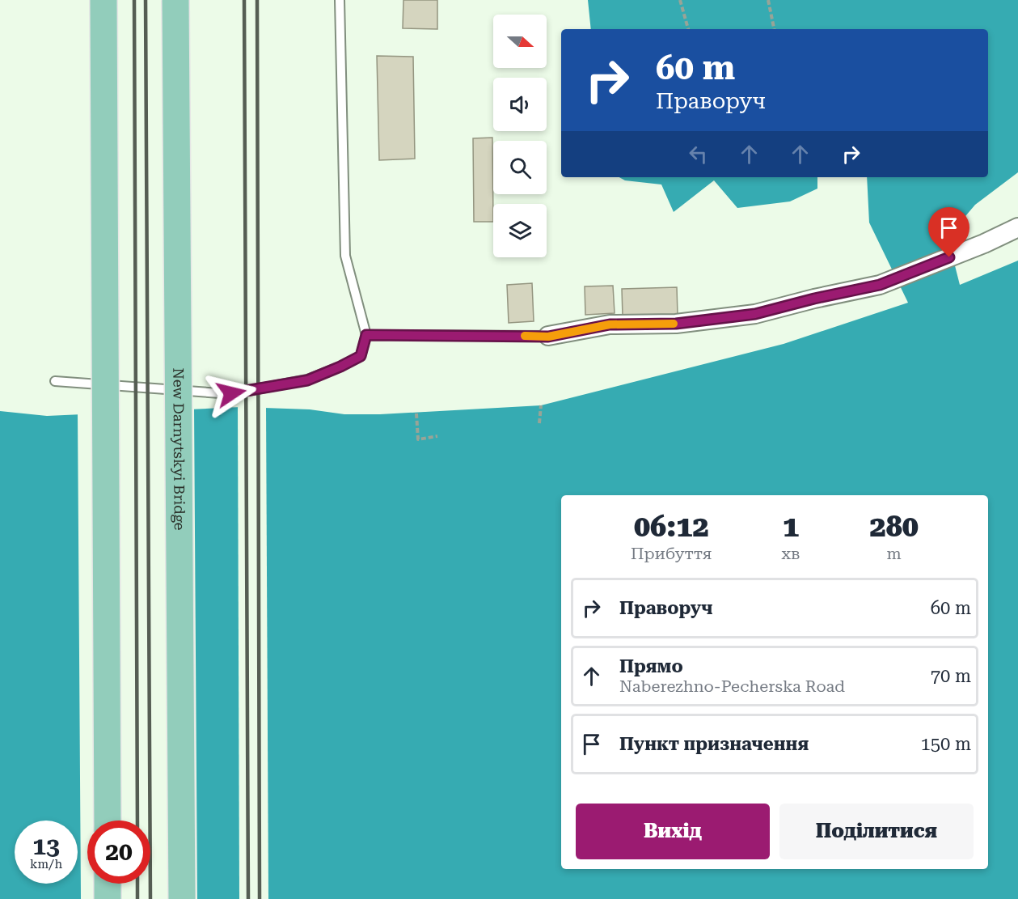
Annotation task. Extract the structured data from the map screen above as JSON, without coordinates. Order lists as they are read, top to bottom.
{
  "streets": {
    "main road": ["New Darnytskyi Bridge"]
  },
  "north": "right",
  "page": {
    "turn": ["60 m", "Праворуч"],
    "eta": [
      "06:12",
      "Прибуття",
      "1",
      "хв",
      "280",
      "m"
    ],
    "list": [
      {
        "name": "Праворуч",
        "value": "60 m"
      },
      {
        "name": "Прямо",
        "note": "Naberezhno-Pecherska Road",
        "value": "70 m"
      },
      {
        "name": "Пункт призначення",
        "value": "150 m"
      }
    ],
    "buttons": ["Вихід", "Поділитися"],
    "speed": "13 km/h",
    "limit": "20"
  }
}
